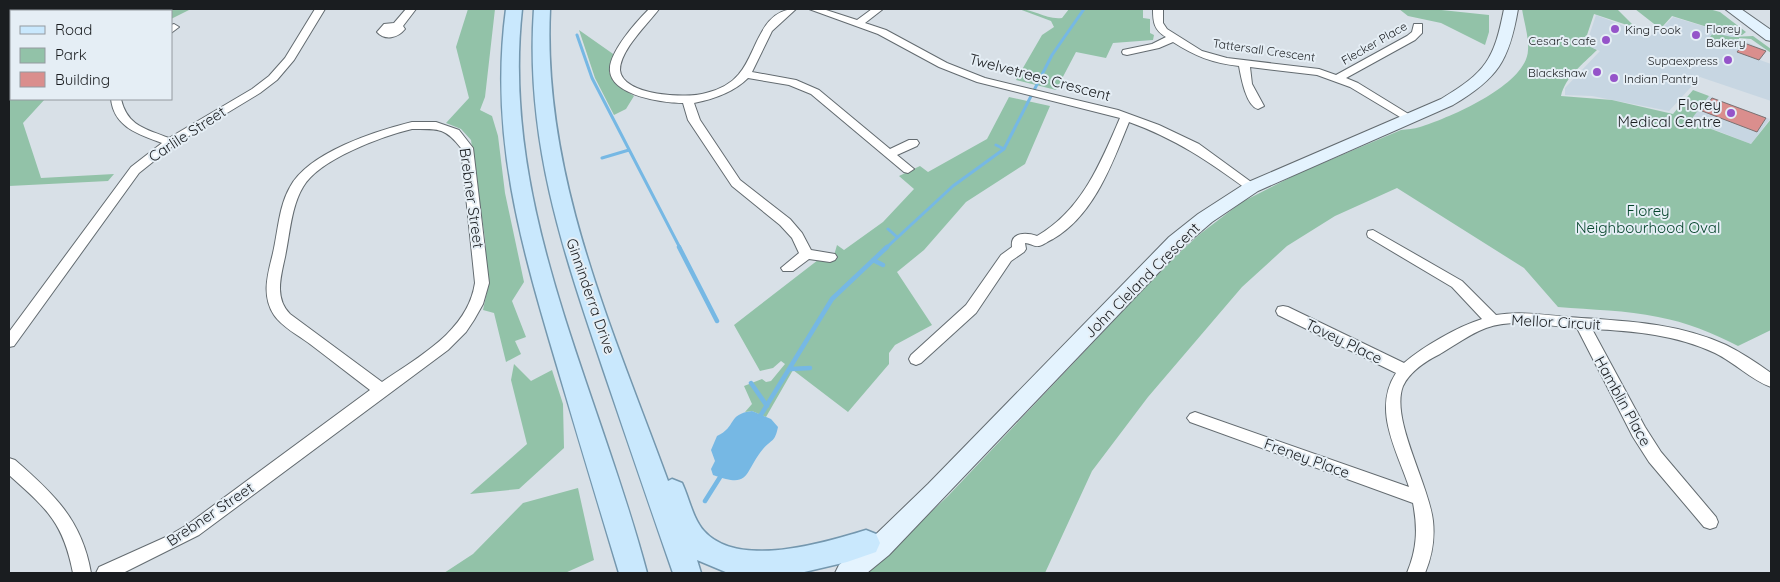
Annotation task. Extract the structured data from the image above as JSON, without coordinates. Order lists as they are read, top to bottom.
{
  "streets": {
    "main road": ["Ginninderra Drive"],
    "street": [
      "Flecker Place",
      "Tattersall Crescent",
      "Twelvetrees Crescent",
      "Carlile Street",
      "Brebner Street",
      "John Cleland Crescent",
      "Mellor Circuit",
      "Tovey Place",
      "Hamblin Place",
      "Freney Place"
    ]
  },
  "crossings": [
    ["Flecker Place", "Tattersall Crescent"],
    ["Tattersall Crescent", "John Cleland Crescent"],
    ["Twelvetrees Crescent", "John Cleland Crescent"],
    ["Mellor Circuit", "Tovey Place"],
    ["Mellor Circuit", "Hamblin Place"]
  ],
  "parks": ["Florey Neighbourhood Oval"],
  "places": [
    "King Fook",
    "Florey Bakery",
    "Cesar's cafe",
    "Supaexpress",
    "Blackshaw",
    "Indian Pantry",
    "Florey Medical Centre"
  ],
  "legend": ["Road", "Park", "Building"]
}
